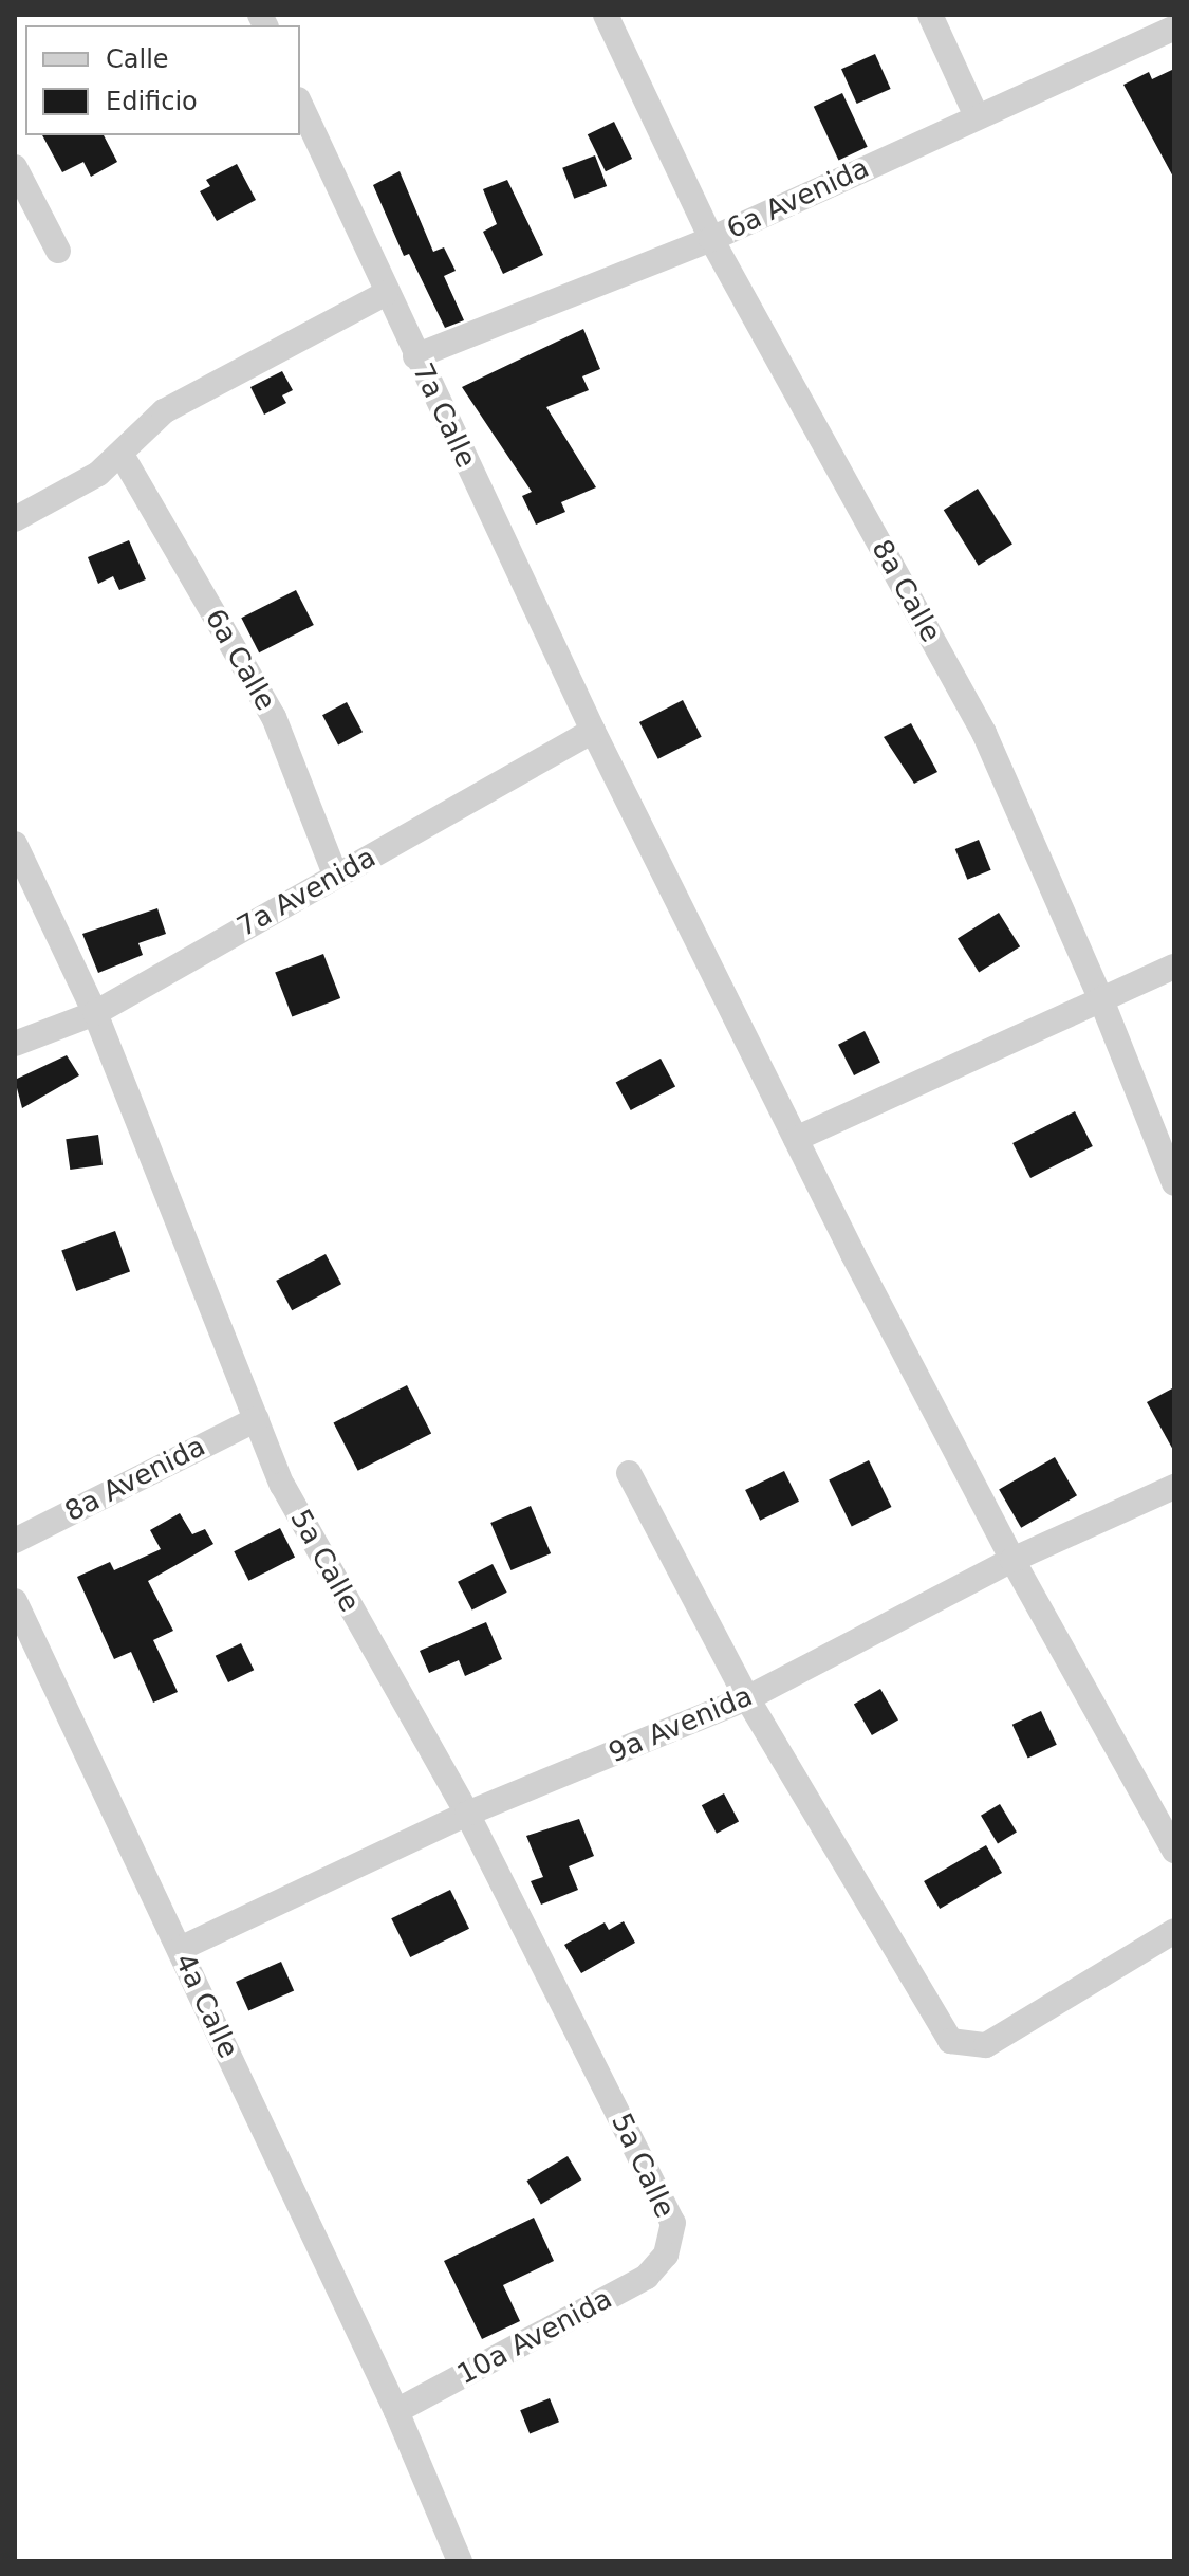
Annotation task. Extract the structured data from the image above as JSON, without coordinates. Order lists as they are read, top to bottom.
{
  "streets": {
    "street": [
      "6a Avenida",
      "7a Calle",
      "8a Calle",
      "6a Calle",
      "7a Avenida",
      "8a Avenida",
      "5a Calle",
      "9a Avenida",
      "4a Calle",
      "10a Avenida"
    ]
  },
  "crossings": [
    ["6a Avenida", "7a Calle"],
    ["6a Avenida", "8a Calle"],
    ["7a Calle", "7a Avenida"],
    ["7a Calle", "9a Avenida"],
    ["6a Calle", "7a Avenida"],
    ["7a Avenida", "5a Calle"],
    ["8a Avenida", "5a Calle"],
    ["5a Calle", "9a Avenida"],
    ["5a Calle", "10a Avenida"],
    ["9a Avenida", "4a Calle"],
    ["4a Calle", "10a Avenida"]
  ],
  "legend": ["Calle", "Edificio"]
}
